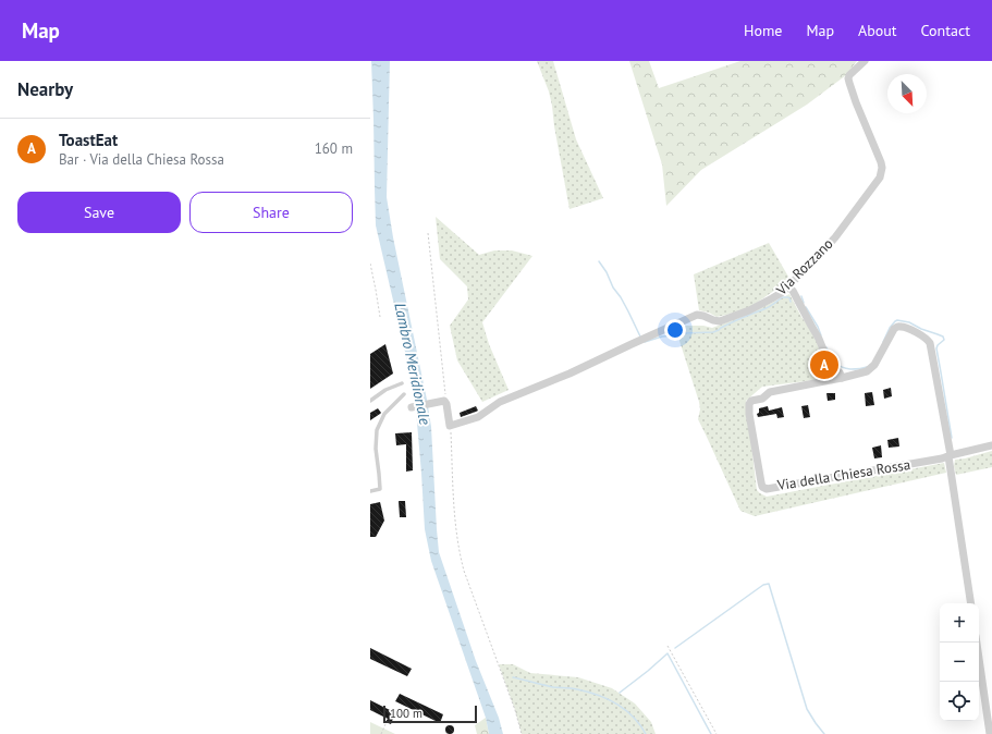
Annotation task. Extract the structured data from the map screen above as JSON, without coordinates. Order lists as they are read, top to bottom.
{
  "streets": {
    "street": ["Via Rozzano", "Via della Chiesa Rossa"]
  },
  "water": ["Lambro Meridionale"],
  "scale_bar": "100 m",
  "north": "bottom right",
  "page": {
    "header": "Map",
    "nav": [
      "Home",
      "Map",
      "About",
      "Contact"
    ],
    "heading": "Nearby",
    "list": [
      {
        "mark": "A",
        "name": "ToastEat",
        "note": "Bar · Via della Chiesa Rossa",
        "value": "160 m"
      }
    ],
    "buttons": ["Save", "Share"],
    "pins": "A",
    "map_buttons": ["+", "−"],
    "scale": "100 m"
  }
}
